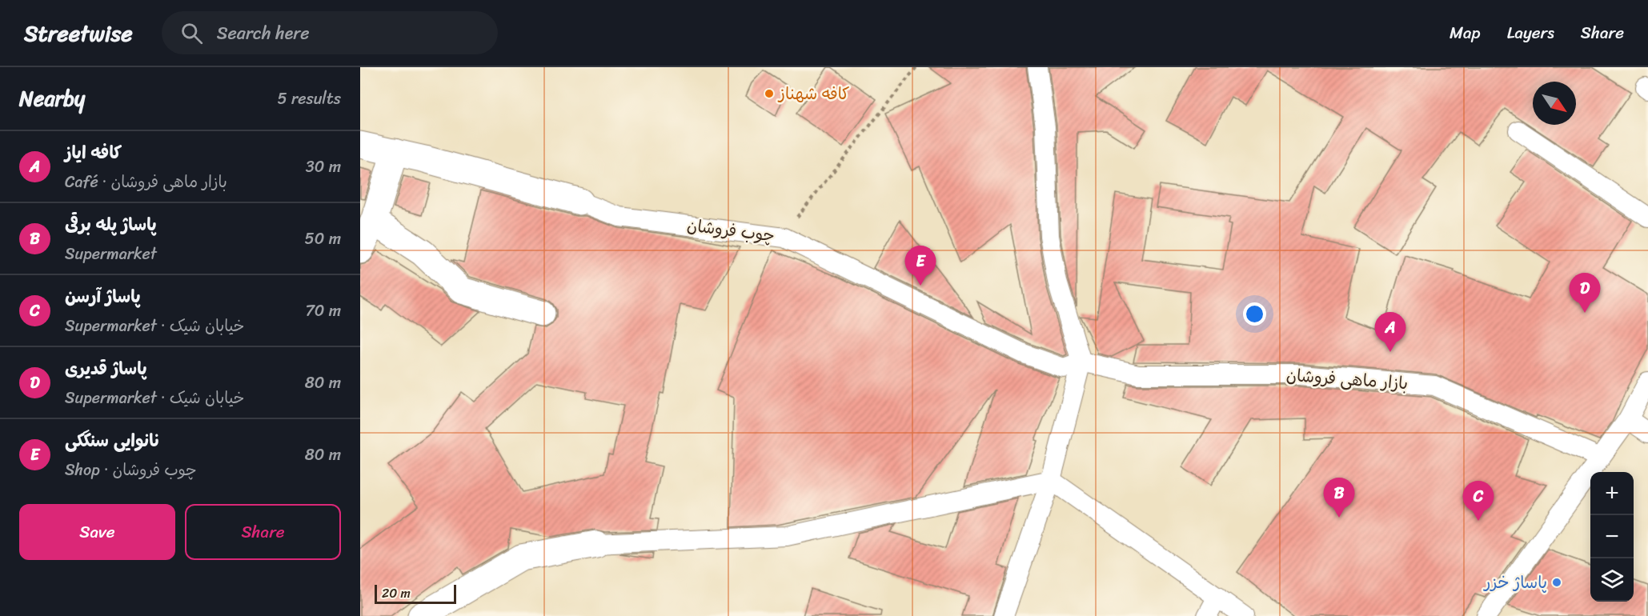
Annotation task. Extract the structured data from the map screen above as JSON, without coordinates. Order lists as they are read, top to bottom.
{
  "streets": {
    "street": ["چوب فروشان", "بازار ماهی فروشان"]
  },
  "crossings": [
    ["چوب فروشان", "بازار ماهی فروشان"]
  ],
  "places": ["کافه شهناز", "پاساژ خزر"],
  "scale_bar": "20 m",
  "north": "bottom right",
  "page": {
    "header": "Streetwise",
    "search": "Search here",
    "nav": ["Map", "Layers", "Share"],
    "heading": ["Nearby", "5 results"],
    "list": [
      {
        "mark": "A",
        "name": "کافه ایاز",
        "note": "Café · بازار ماهی فروشان",
        "value": "30 m"
      },
      {
        "mark": "B",
        "name": "پاساژ پله برقی",
        "note": "Supermarket",
        "value": "50 m"
      },
      {
        "mark": "C",
        "name": "پاساژ آرسن",
        "note": "Supermarket · خیابان شیک",
        "value": "70 m"
      },
      {
        "mark": "D",
        "name": "پاساژ قدیری",
        "note": "Supermarket · خیابان شیک",
        "value": "80 m"
      },
      {
        "mark": "E",
        "name": "نانوایی سنگکی",
        "note": "Shop · چوب فروشان",
        "value": "80 m"
      }
    ],
    "pins": [
      "E",
      "D",
      "A",
      "B",
      "C"
    ],
    "map_buttons": ["+", "−"],
    "buttons": ["Save", "Share"],
    "scale": "20 m"
  }
}
